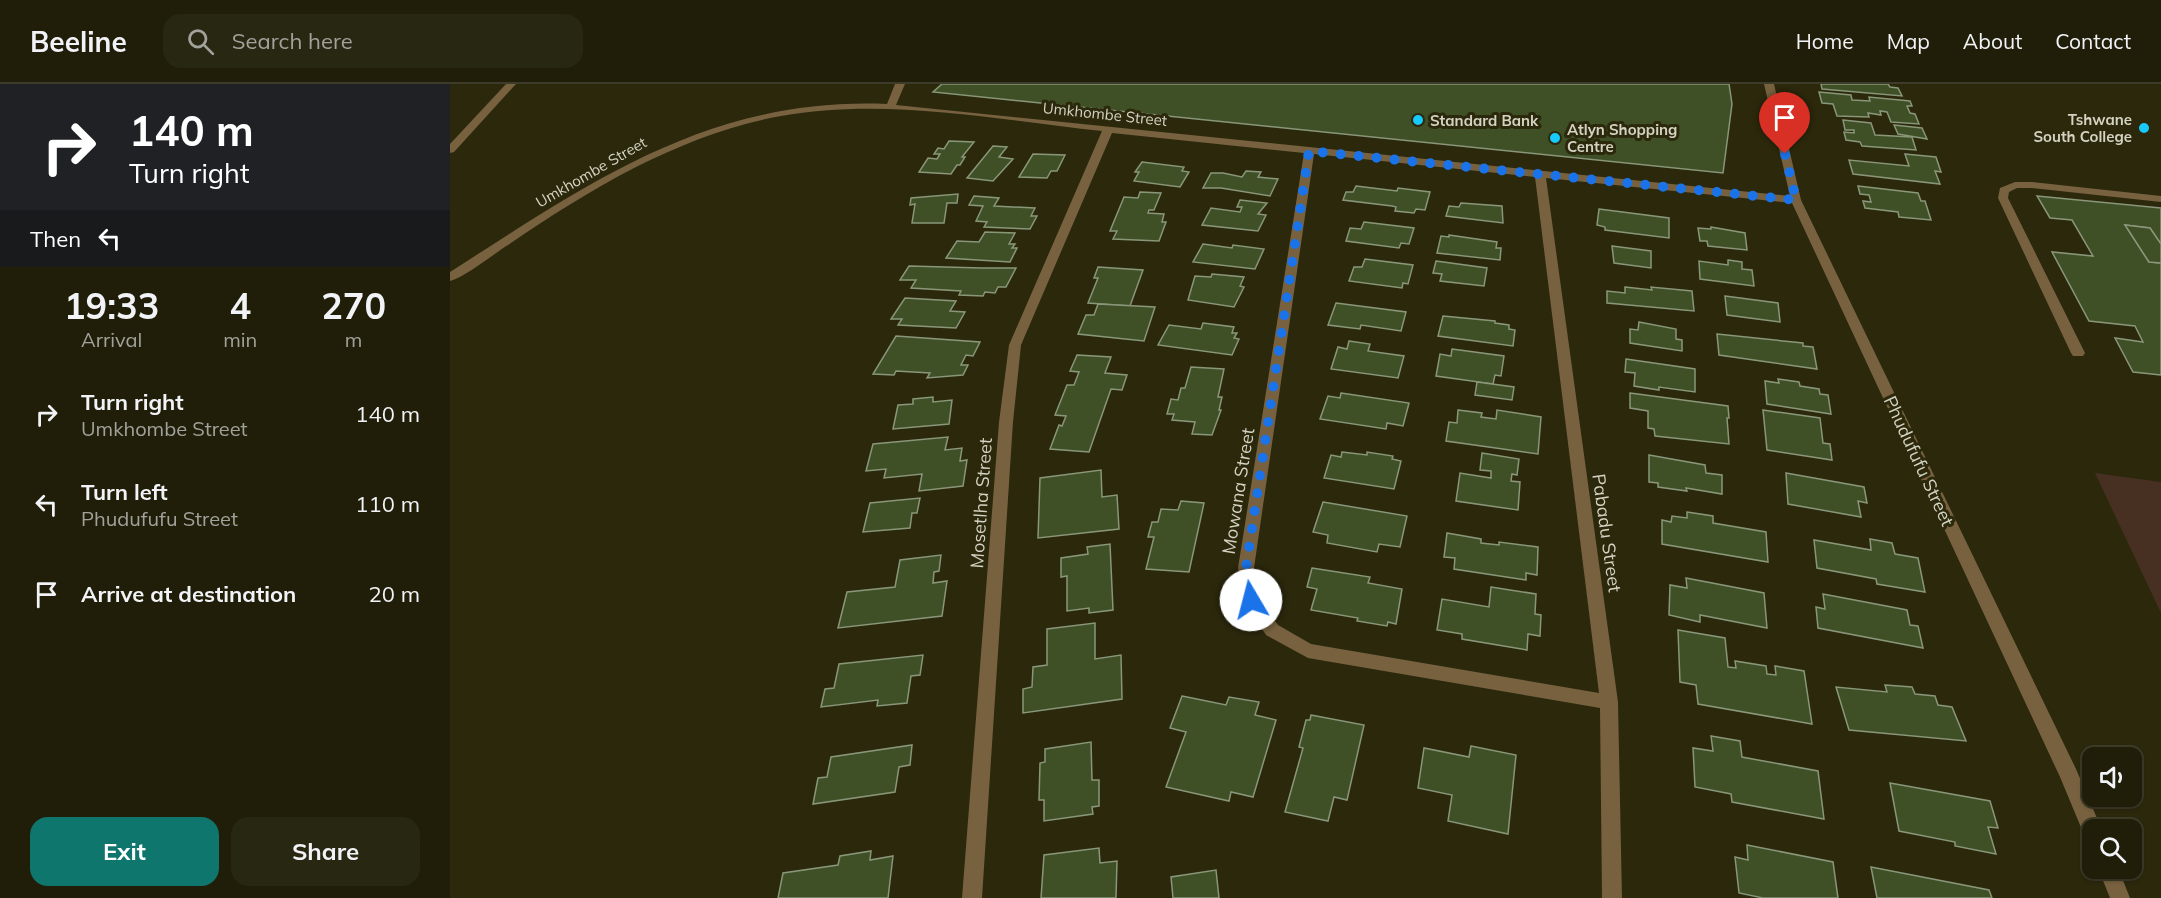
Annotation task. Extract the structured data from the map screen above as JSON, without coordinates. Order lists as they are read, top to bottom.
{
  "streets": {
    "street": [
      "Umkhombe Street",
      "Phudufufu Street",
      "Mowana Street",
      "Mosetlha Street",
      "Pabadu Street"
    ]
  },
  "crossings": [
    ["Umkhombe Street", "Phudufufu Street"],
    ["Umkhombe Street", "Mowana Street"],
    ["Umkhombe Street", "Mosetlha Street"],
    ["Umkhombe Street", "Pabadu Street"],
    ["Mowana Street", "Pabadu Street"]
  ],
  "places": ["Standard Bank", "Tshwane South College", "Atlyn Shopping Centre"],
  "page": {
    "header": "Beeline",
    "search": "Search here",
    "nav": [
      "Home",
      "Map",
      "About",
      "Contact"
    ],
    "turn": ["140 m", "Turn right"],
    "then": "Then",
    "eta": [
      "19:33",
      "Arrival",
      "4",
      "min",
      "270",
      "m"
    ],
    "list": [
      {
        "name": "Turn right",
        "note": "Umkhombe Street",
        "value": "140 m"
      },
      {
        "name": "Turn left",
        "note": "Phudufufu Street",
        "value": "110 m"
      },
      {
        "name": "Arrive at destination",
        "value": "20 m"
      }
    ],
    "buttons": ["Exit", "Share"]
  }
}
